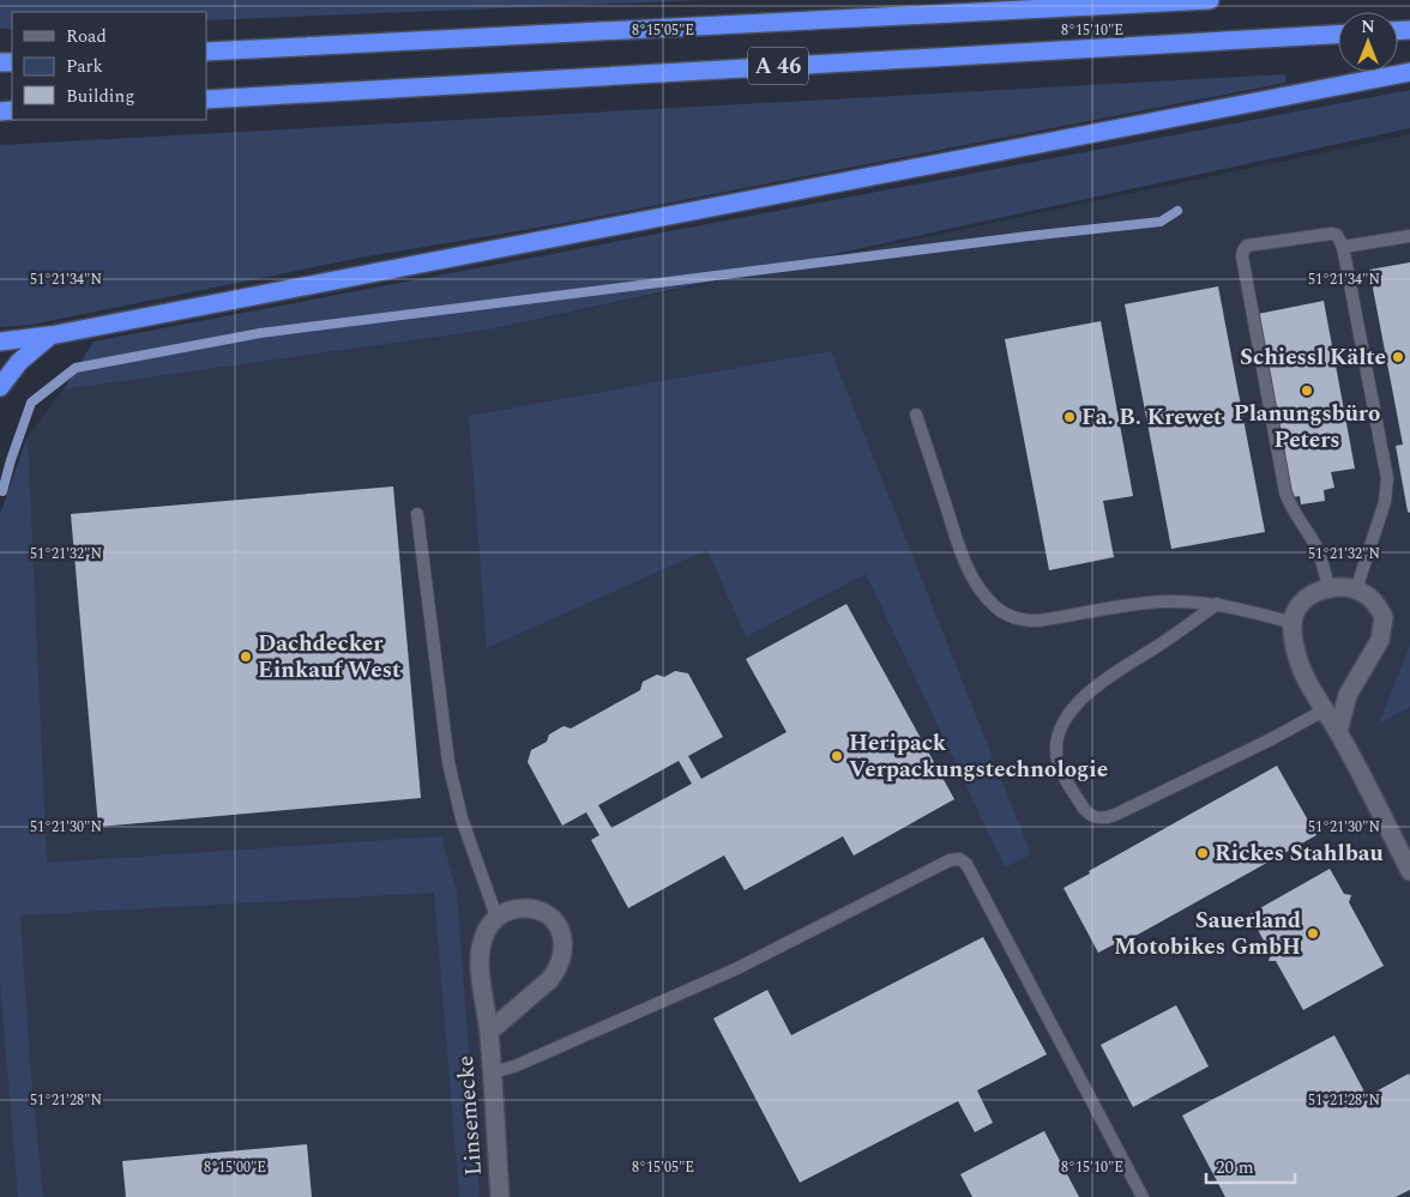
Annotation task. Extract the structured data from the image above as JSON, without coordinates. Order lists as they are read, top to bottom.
{
  "streets": {
    "highway": ["A 46"],
    "street": ["Linsemecke"]
  },
  "places": [
    "Schiessl Kälte",
    "Planungsbüro Peters",
    "Fa. B. Krewet",
    "Dachdecker Einkauf West",
    "Heripack Verpackungstechnologie",
    "Rickes Stahlbau",
    "Sauerland Motobikes GmbH"
  ],
  "legend": ["Road", "Park", "Building"],
  "scale_bar": "20 m",
  "north": "top",
  "coordinates": [
    "8°15'05\"E",
    "8°15'10\"E",
    "51°21'34\"N",
    "51°21'32\"N",
    "51°21'30\"N",
    "51°21'28\"N",
    "8°15'00\"E"
  ]
}
